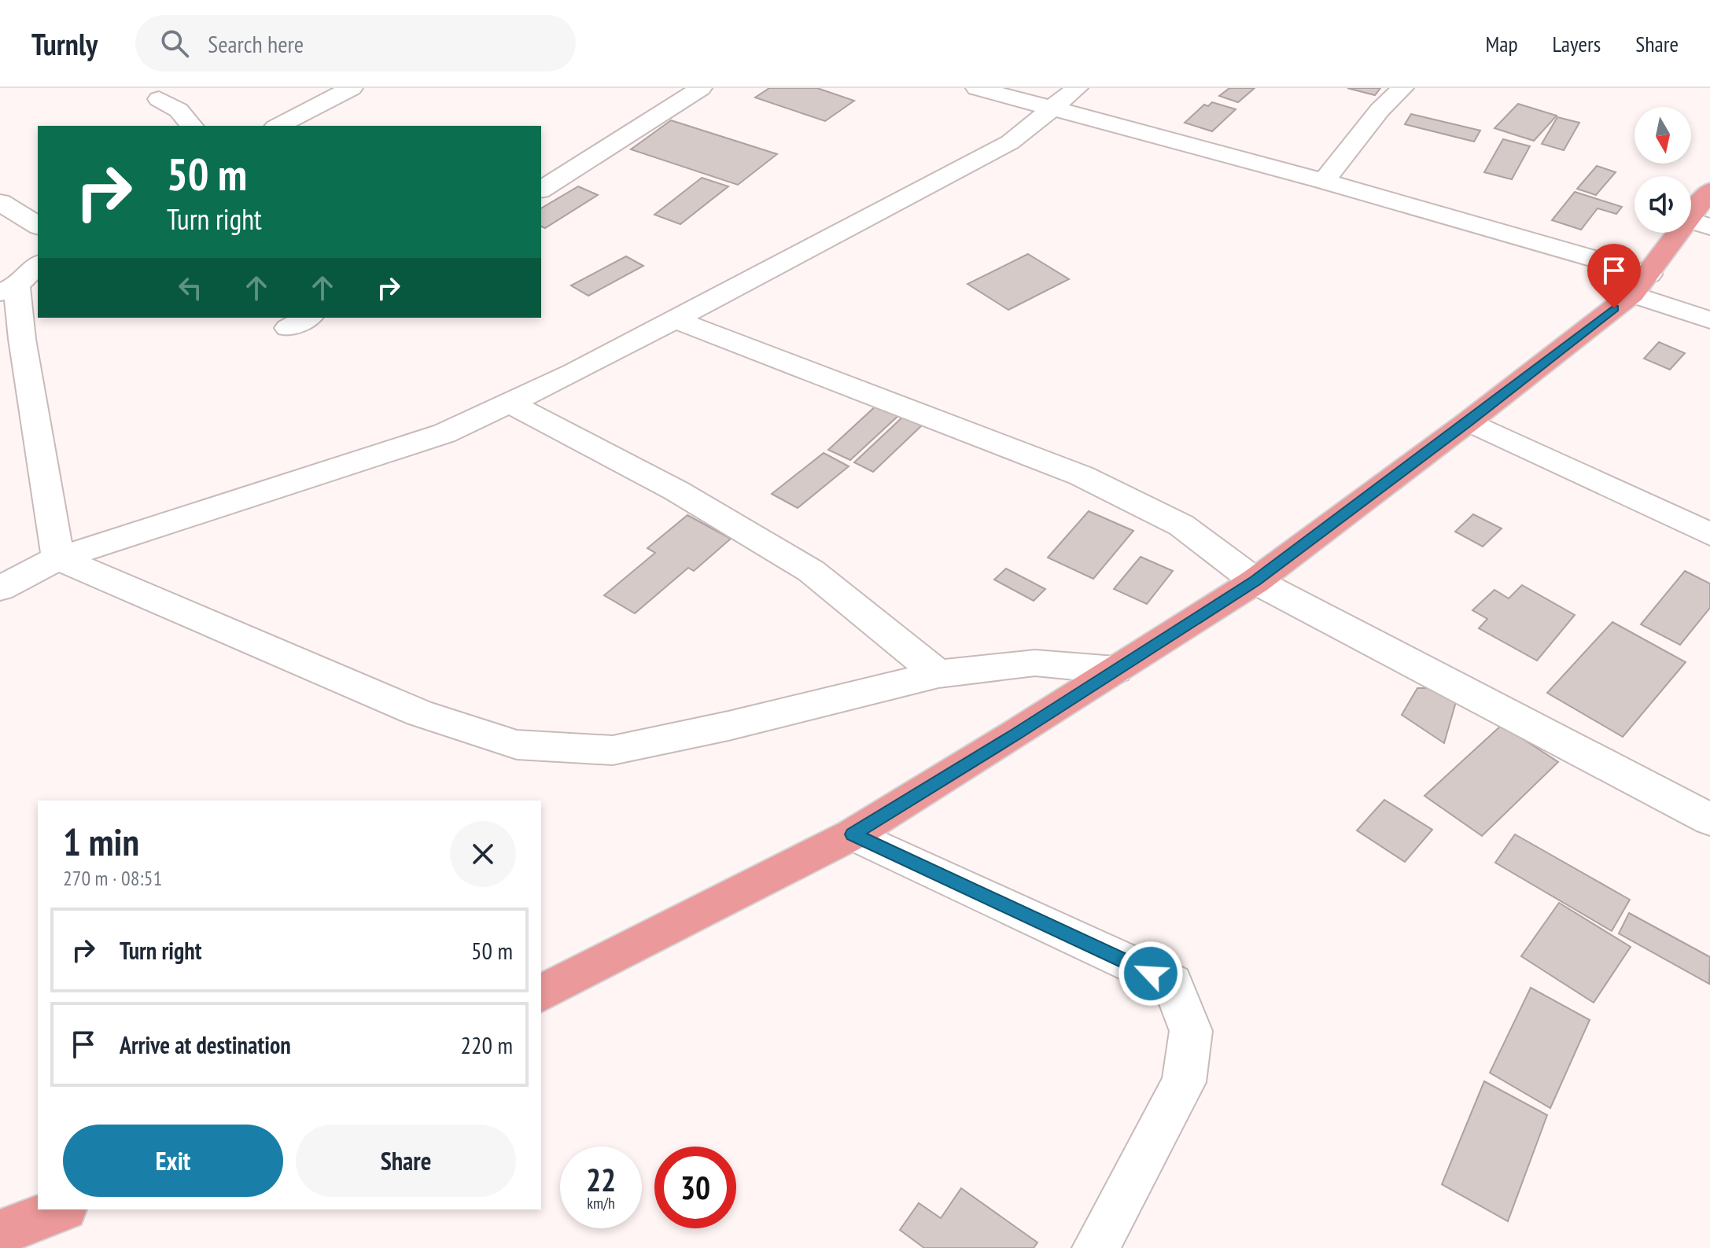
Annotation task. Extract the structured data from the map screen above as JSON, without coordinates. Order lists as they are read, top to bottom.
{
  "north": "bottom",
  "page": {
    "header": "Turnly",
    "search": "Search here",
    "nav": ["Map", "Layers", "Share"],
    "turn": ["50 m", "Turn right"],
    "heading": ["1 min", "270 m · 08:51"],
    "list": [
      {
        "name": "Turn right",
        "value": "50 m"
      },
      {
        "name": "Arrive at destination",
        "value": "220 m"
      }
    ],
    "buttons": ["Exit", "Share"],
    "speed": "22 km/h",
    "limit": "30"
  }
}
